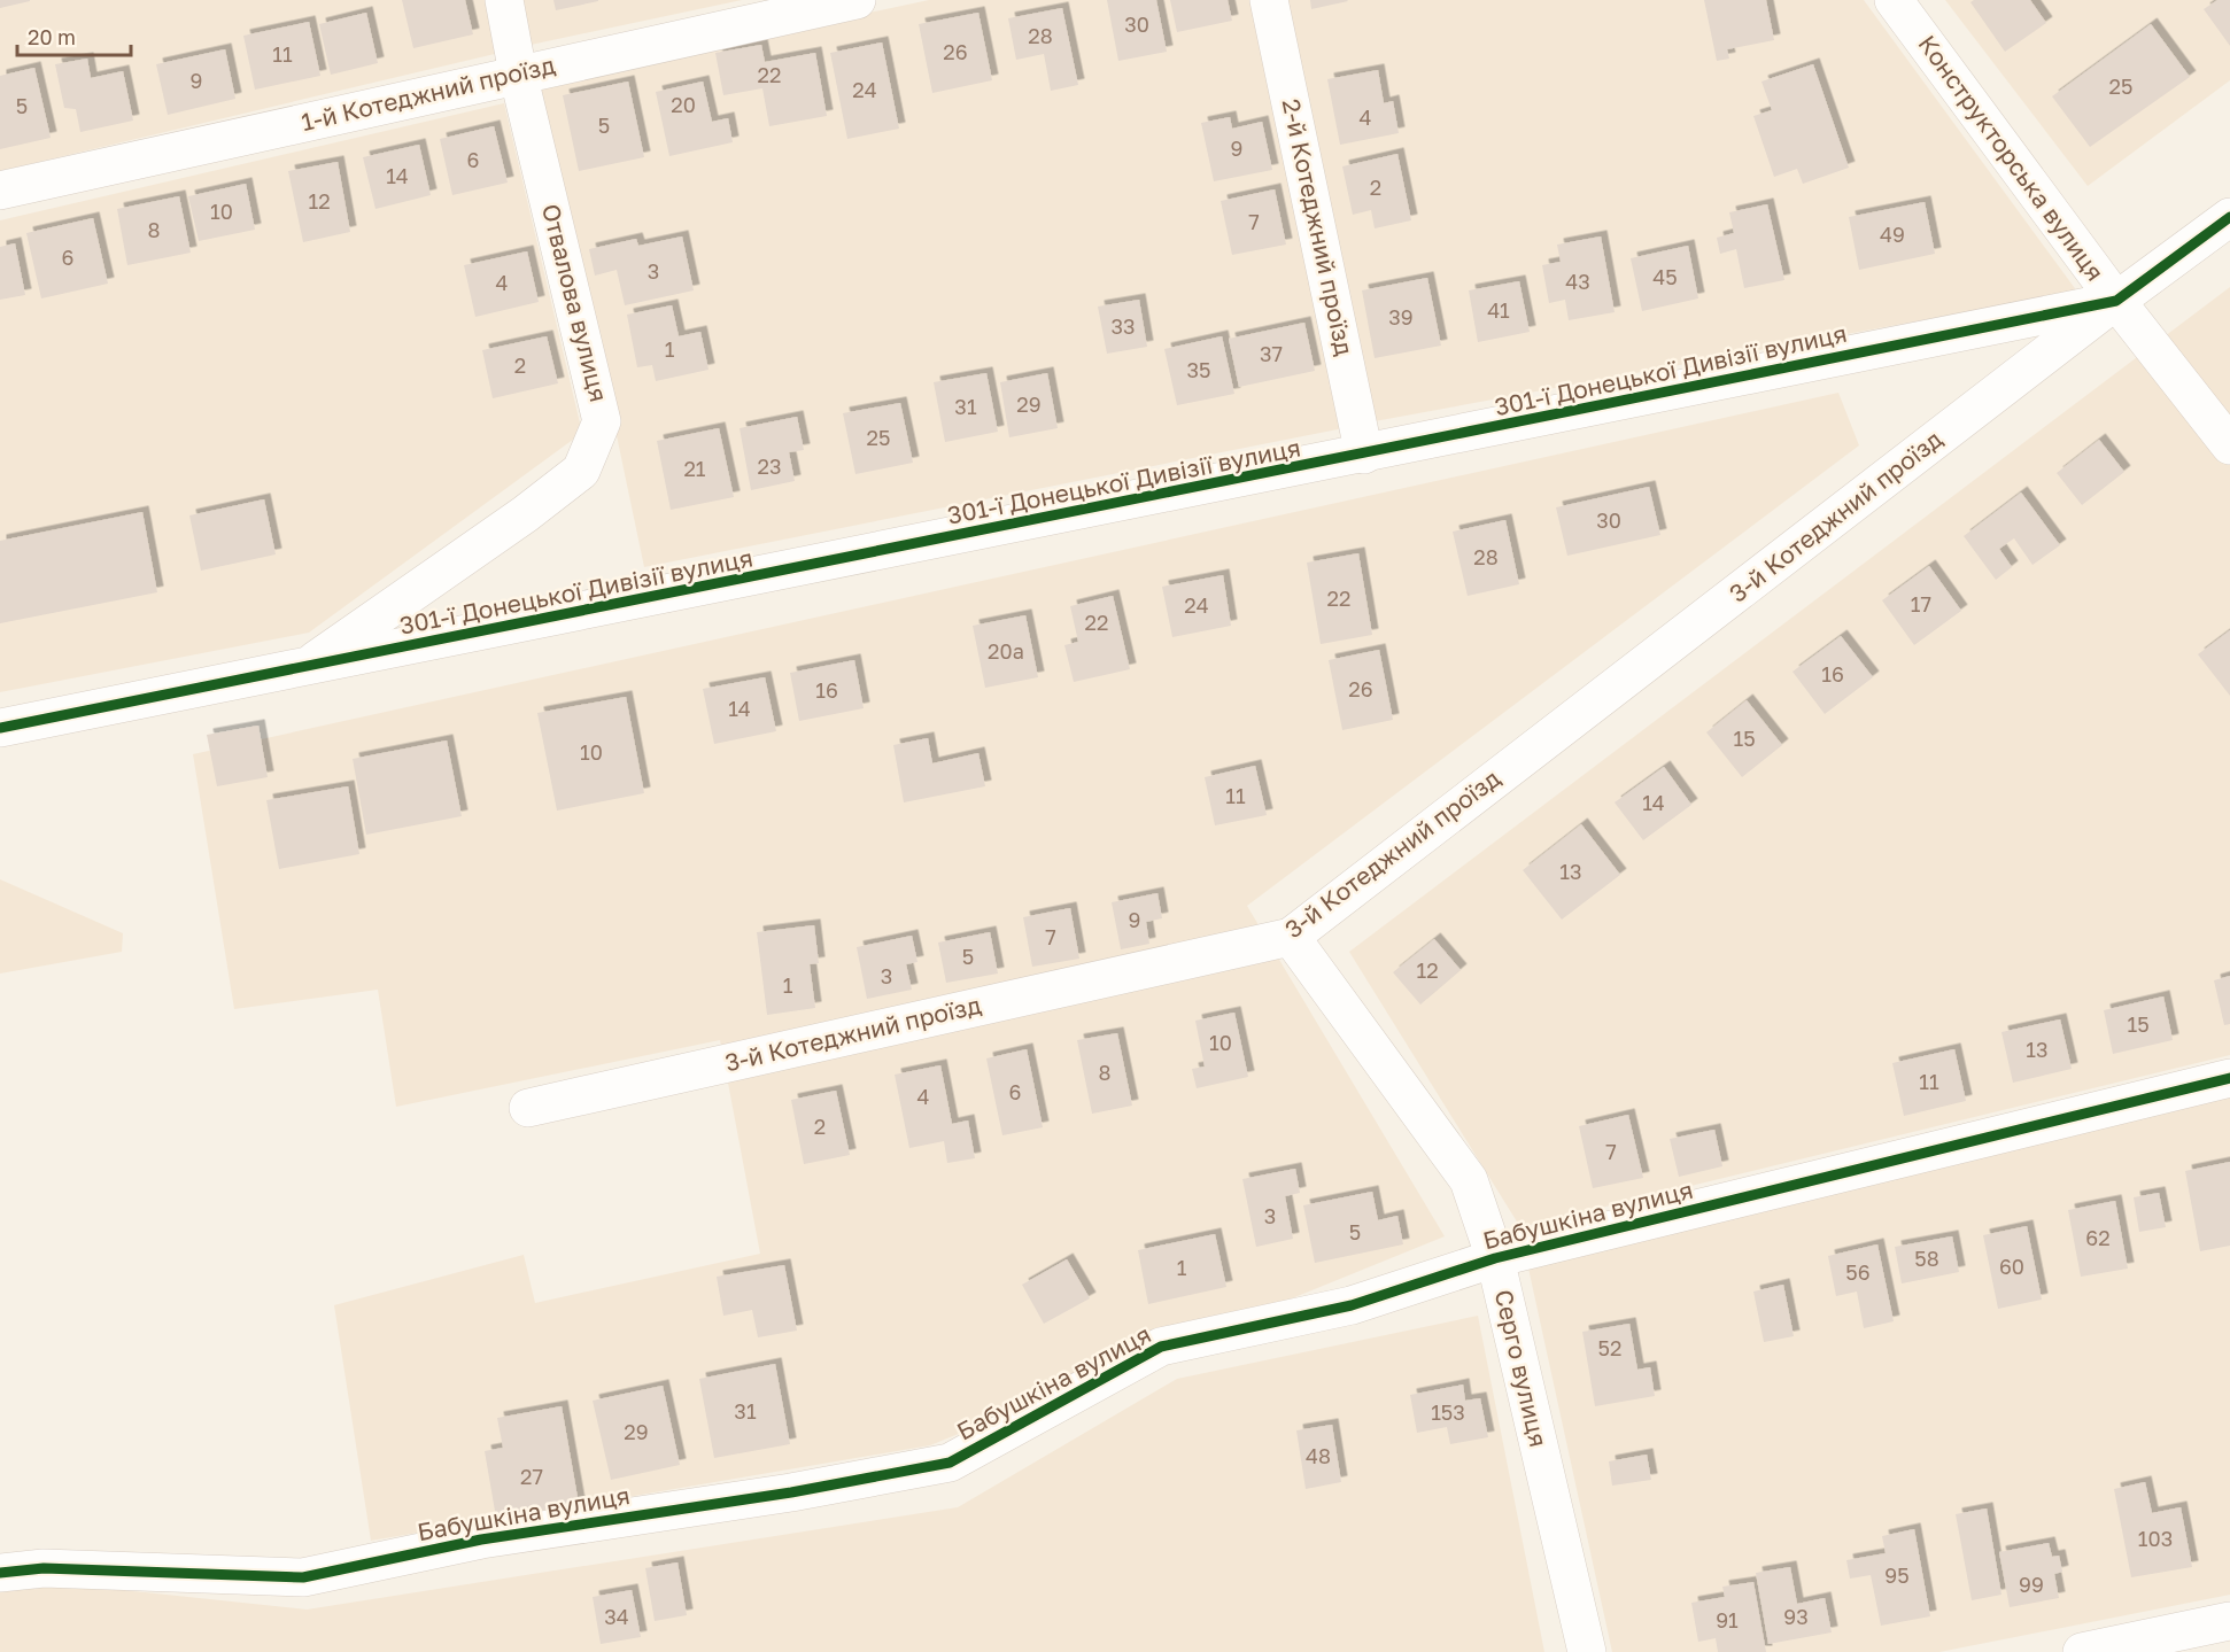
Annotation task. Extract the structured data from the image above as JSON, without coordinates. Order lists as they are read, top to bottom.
{
  "streets": {
    "street": [
      "1-й Котеджний проїзд",
      "Конструкторська вулиця",
      "2-й Котеджний проїзд",
      "Отвалова вулиця",
      "301-ї Донецької Дивізії вулиця",
      "3-й Котеджний проїзд",
      "Бабушкіна вулиця",
      "Серго вулиця"
    ]
  },
  "crossings": [
    ["1-й Котеджний проїзд", "Отвалова вулиця"],
    ["Конструкторська вулиця", "301-ї Донецької Дивізії вулиця"],
    ["Конструкторська вулиця", "3-й Котеджний проїзд"],
    ["2-й Котеджний проїзд", "301-ї Донецької Дивізії вулиця"],
    ["Отвалова вулиця", "301-ї Донецької Дивізії вулиця"],
    ["301-ї Донецької Дивізії вулиця", "3-й Котеджний проїзд"],
    ["3-й Котеджний проїзд", "Серго вулиця"],
    ["Бабушкіна вулиця", "Серго вулиця"]
  ],
  "house_numbers": [
    "30",
    "28",
    "26",
    "11",
    "22",
    "9",
    "25",
    "24",
    "20",
    "5",
    "4",
    "5",
    "9",
    "6",
    "14",
    "2",
    "12",
    "10",
    "7",
    "8",
    "49",
    "6",
    "3",
    "45",
    "43",
    "4",
    "41",
    "39",
    "33",
    "1",
    "37",
    "2",
    "35",
    "29",
    "31",
    "25",
    "23",
    "21",
    "30",
    "28",
    "22",
    "17",
    "24",
    "22",
    "20а",
    "16",
    "26",
    "16",
    "14",
    "15",
    "10",
    "11",
    "14",
    "13",
    "9",
    "7",
    "5",
    "12",
    "3",
    "1",
    "15",
    "10",
    "13",
    "8",
    "11",
    "6",
    "4",
    "2",
    "7",
    "3",
    "5",
    "62",
    "58",
    "60",
    "1",
    "56",
    "52",
    "31",
    "153",
    "29",
    "48",
    "27",
    "103",
    "95",
    "99",
    "34",
    "93",
    "91"
  ],
  "scale_bar": "20 m"
}
